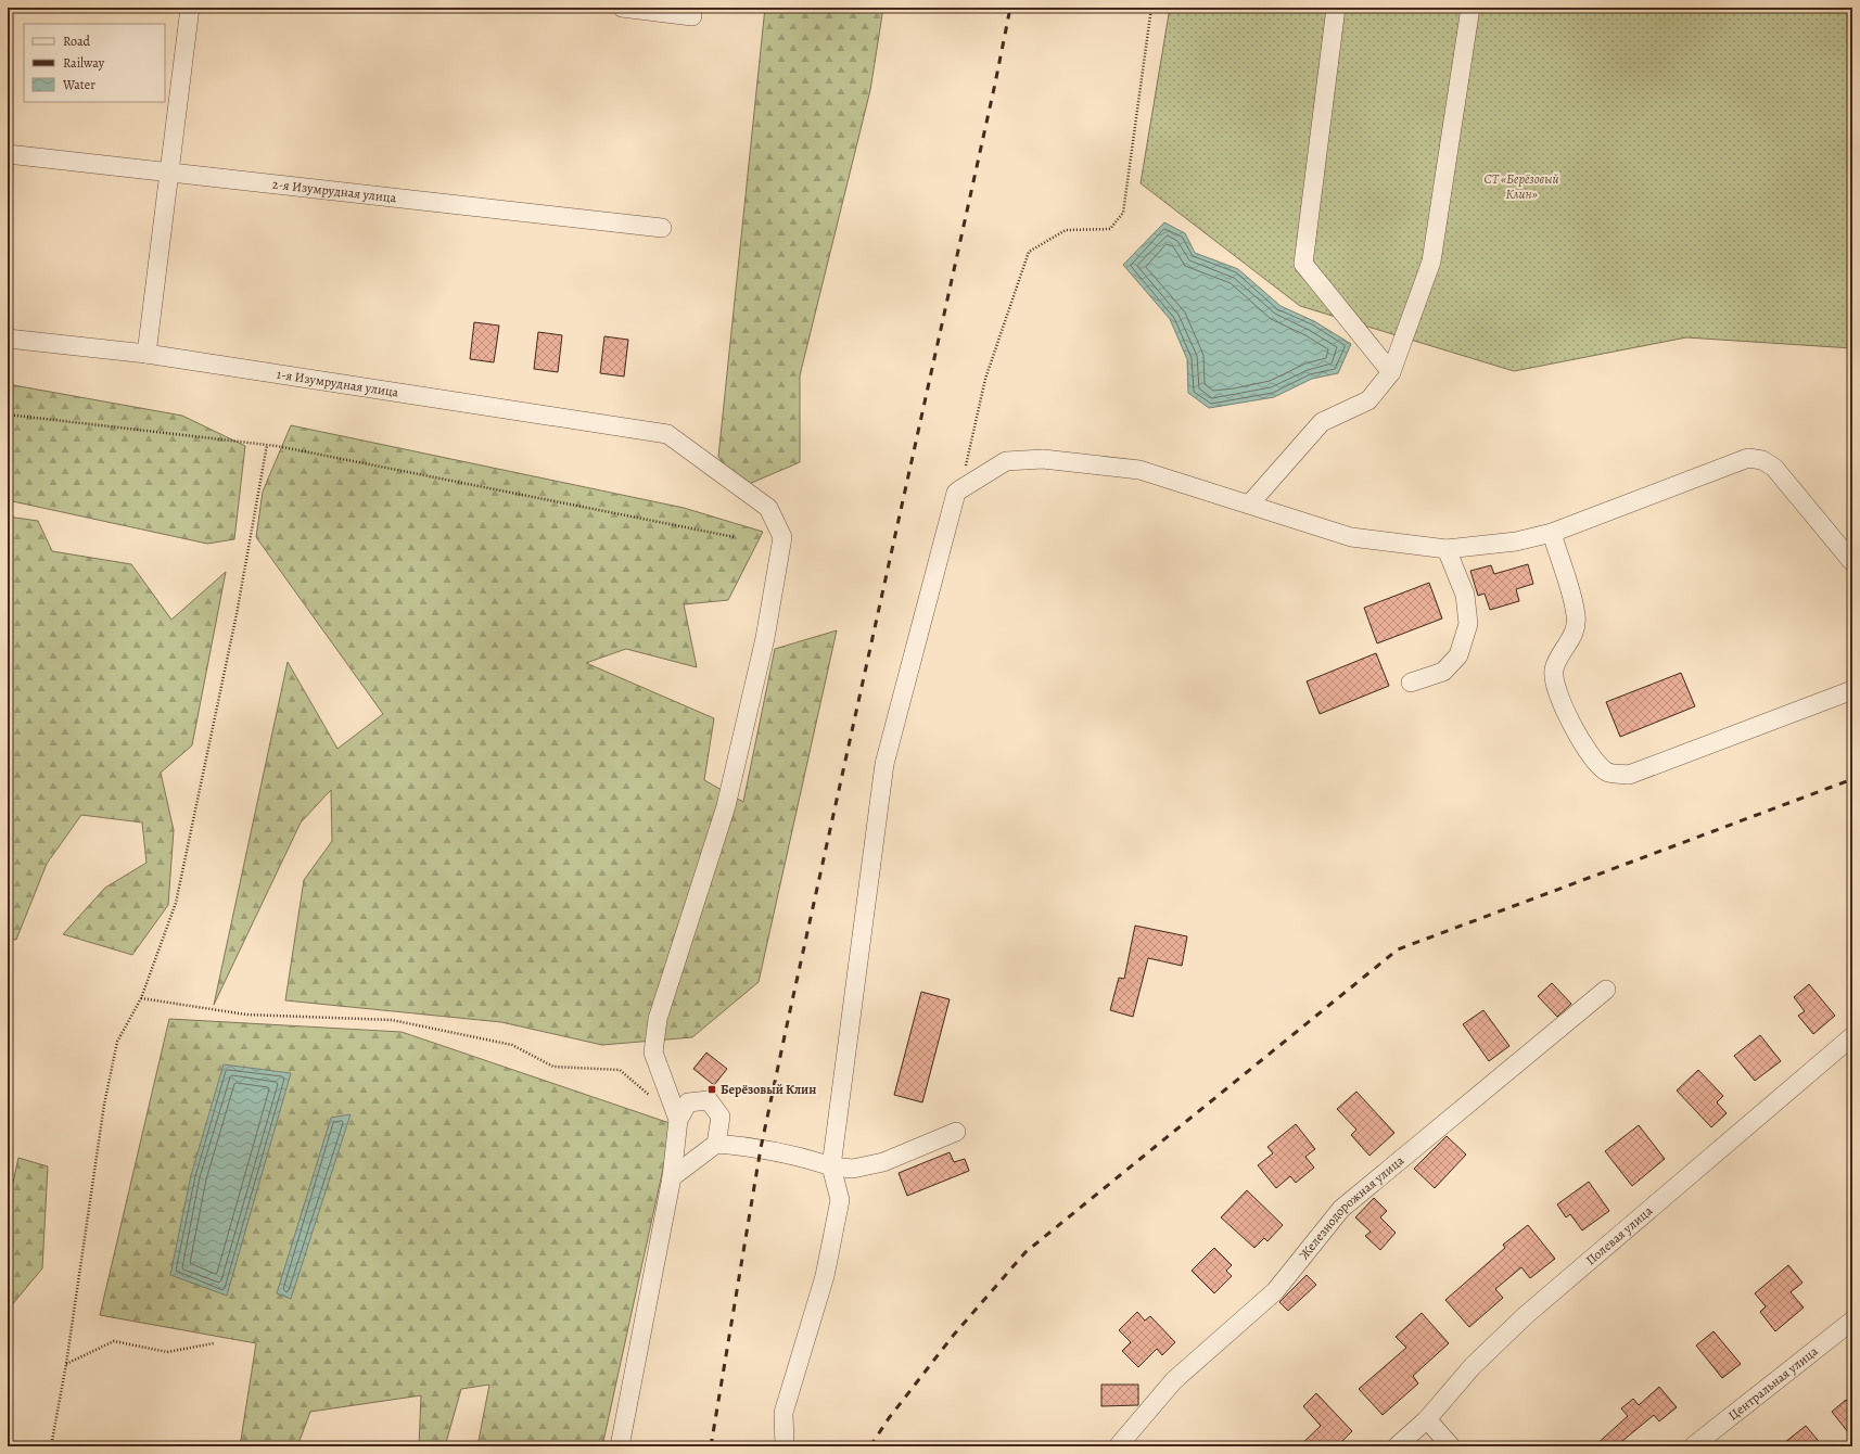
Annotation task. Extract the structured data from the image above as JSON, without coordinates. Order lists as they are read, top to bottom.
{
  "streets": {
    "street": [
      "2-я Изумрудная улица",
      "1-я Изумрудная улица",
      "Железнодорожная улица",
      "Полевая улица",
      "Центральная улица"
    ]
  },
  "parks": ["СТ «Берёзовый Клин»"],
  "places": {
    "transit": ["Берёзовый Клин"]
  },
  "legend": ["Road", "Railway", "Water"]
}
